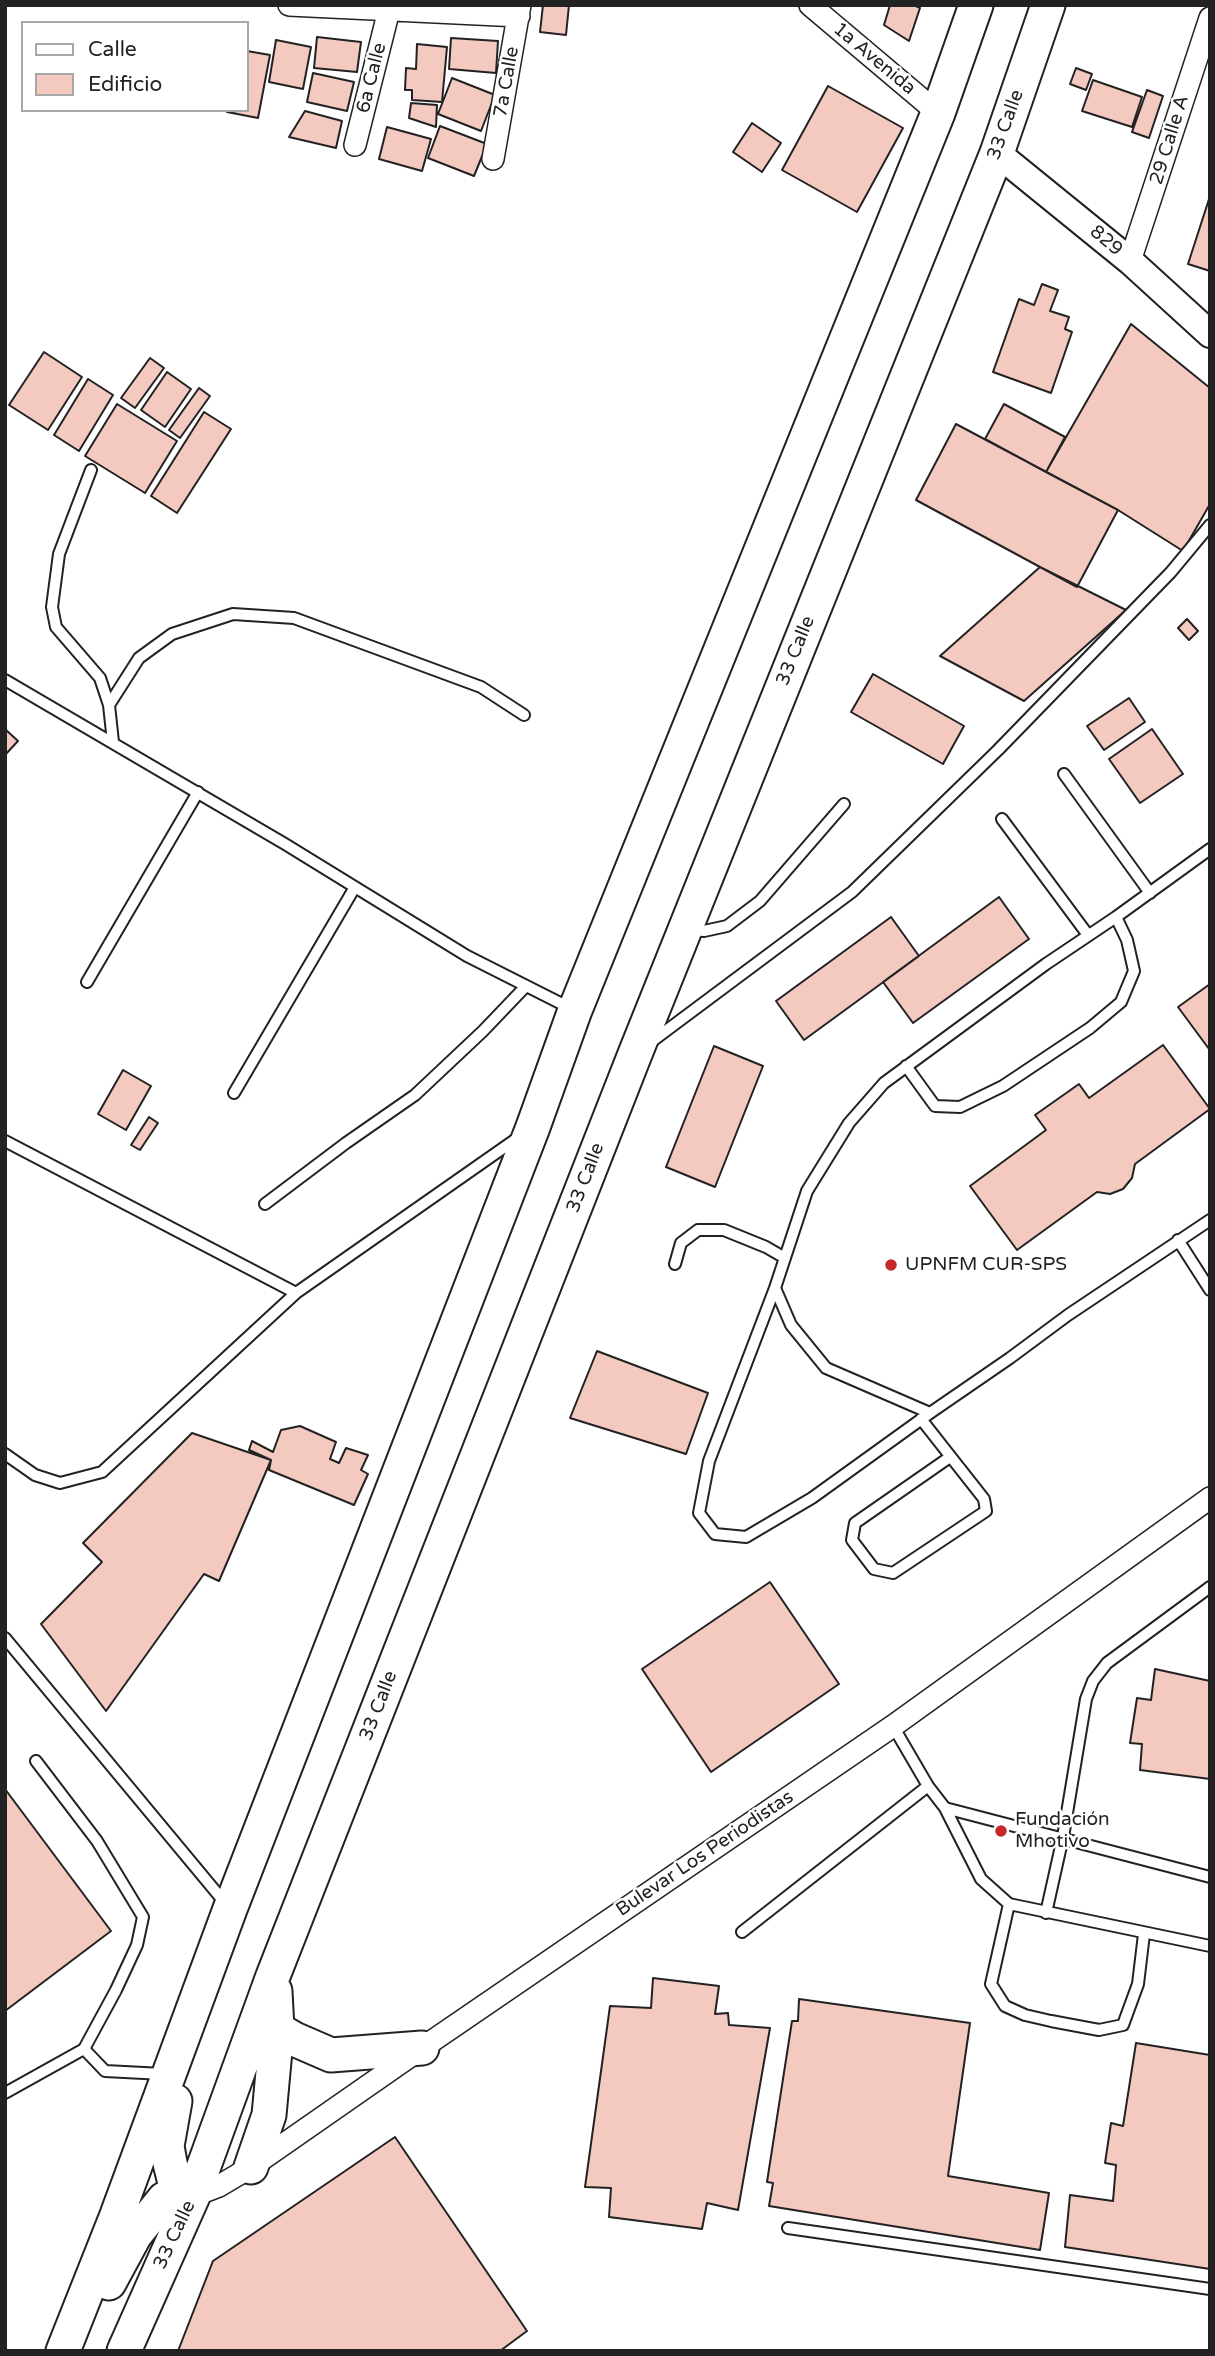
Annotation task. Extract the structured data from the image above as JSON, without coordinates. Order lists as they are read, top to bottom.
{
  "streets": {
    "main road": ["33 Calle"],
    "street": [
      "1a Avenida",
      "6a Calle",
      "7a Calle",
      "29 Calle A",
      "829",
      "Bulevar Los Periodistas"
    ]
  },
  "crossings": [
    ["33 Calle", "829"],
    ["33 Calle", "Bulevar Los Periodistas"],
    ["29 Calle A", "829"]
  ],
  "places": ["UPNFM CUR-SPS", "Fundación Mhotivo"],
  "legend": ["Calle", "Edificio"]
}
